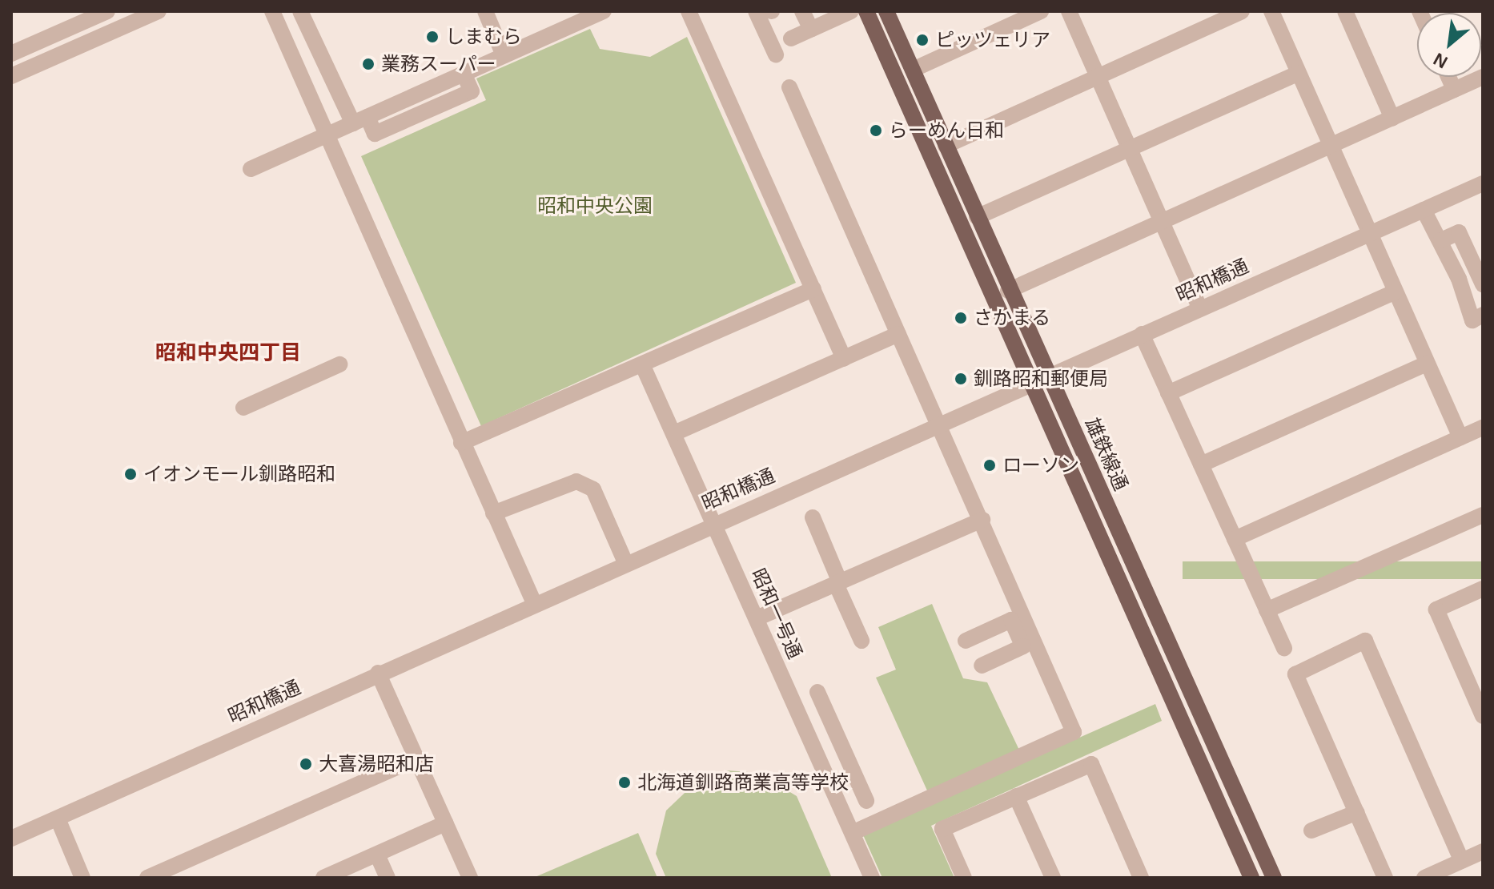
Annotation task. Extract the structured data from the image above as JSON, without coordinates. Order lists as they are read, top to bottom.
{
  "streets": {
    "main road": ["雄鉄線通"],
    "street": ["昭和橋通", "昭和一号通"]
  },
  "crossings": [
    ["昭和橋通", "雄鉄線通"],
    ["昭和橋通", "昭和一号通"]
  ],
  "districts": ["昭和中央四丁目"],
  "parks": ["昭和中央公園"],
  "places": [
    "しまむら",
    "ピッツェリア",
    "業務スーパー",
    "らーめん日和",
    "さかまる",
    "釧路昭和郵便局",
    "ローソン",
    "イオンモール釧路昭和",
    "大喜湯昭和店",
    "北海道釧路商業高等学校"
  ],
  "north": "bottom left"
}
